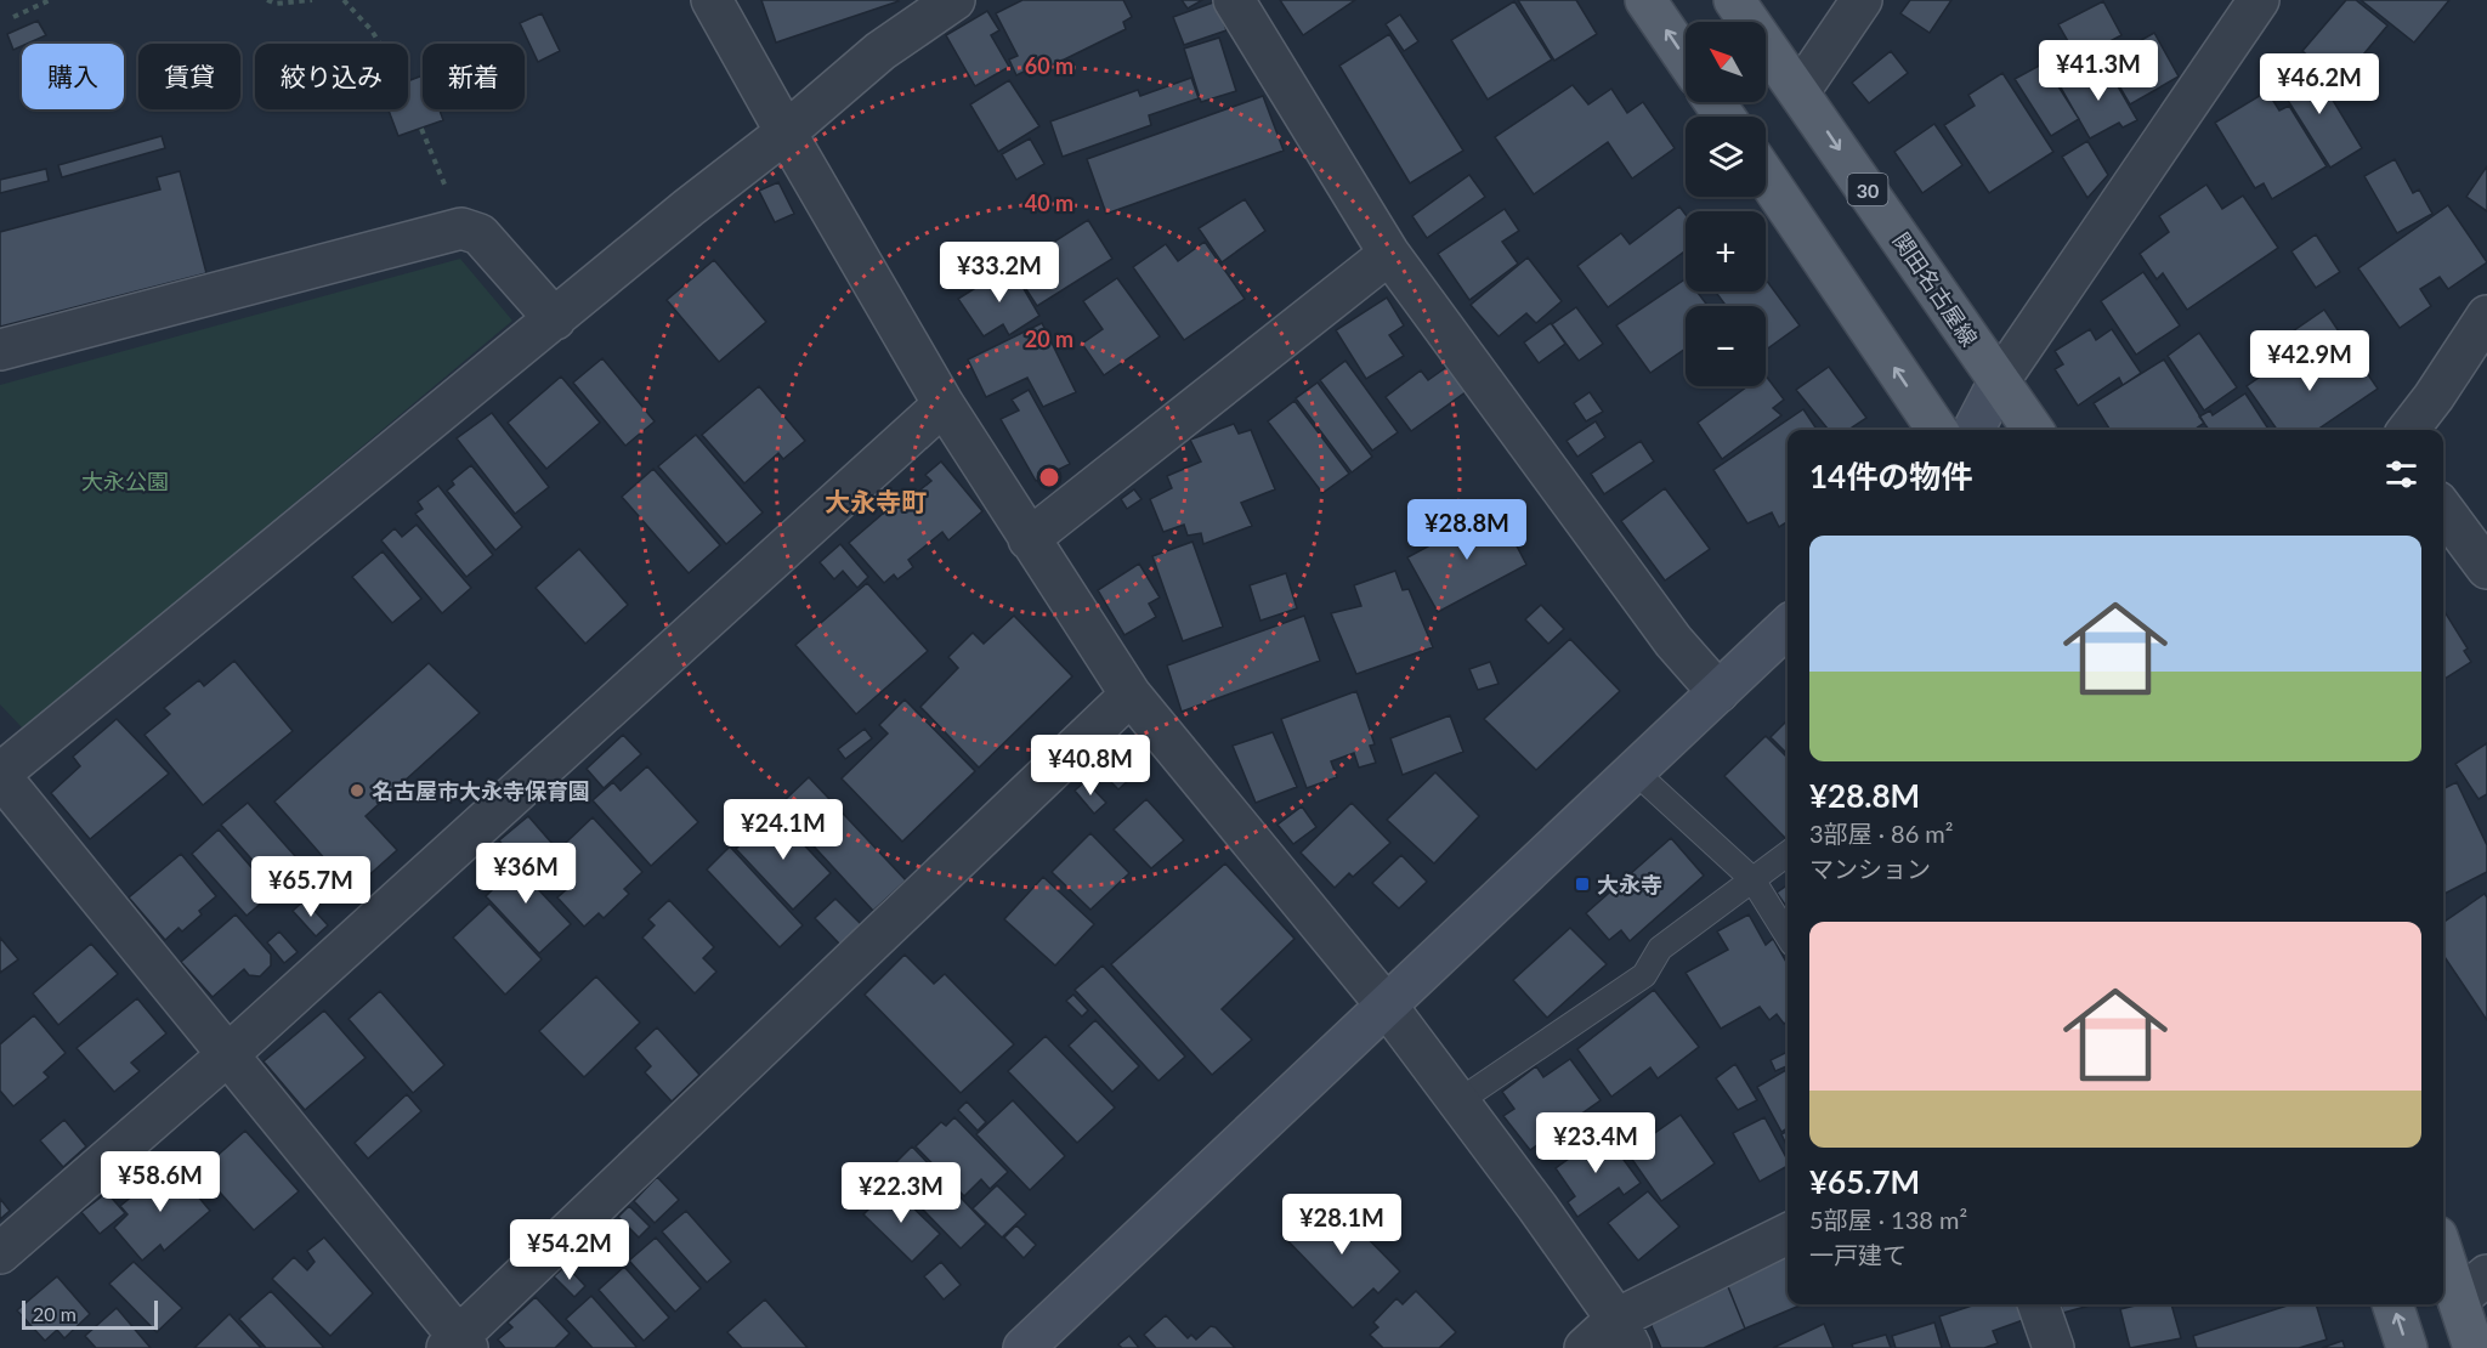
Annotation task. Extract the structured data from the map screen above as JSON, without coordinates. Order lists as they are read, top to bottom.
{
  "streets": {
    "main road": ["30", "関田名古屋線"]
  },
  "districts": ["大永寺町"],
  "parks": ["大永公園"],
  "places": {
    "other": ["名古屋市大永寺保育園"],
    "transit": ["大永寺"]
  },
  "scale_bar": "20 m",
  "north": "top left",
  "page": {
    "map_buttons": ["+", "−"],
    "price": [
      "¥41.3M",
      "¥46.2M",
      "¥33.2M",
      "¥42.9M",
      "¥28.8M",
      "¥40.8M",
      "¥24.1M",
      "¥36M",
      "¥65.7M",
      "¥23.4M",
      "¥58.6M",
      "¥22.3M",
      "¥28.1M",
      "¥54.2M"
    ],
    "chip": [
      "購入",
      "賃貸",
      "絞り込み",
      "新着"
    ],
    "heading": "14件の物件",
    "list": [
      {
        "name": "¥28.8M",
        "note": "3部屋 · 86 m² · マンション"
      },
      {
        "name": "¥65.7M",
        "note": "5部屋 · 138 m² · 一戸建て"
      }
    ],
    "scale": "20 m"
  },
  "rings": ["60 m", "40 m", "20 m"]
}
